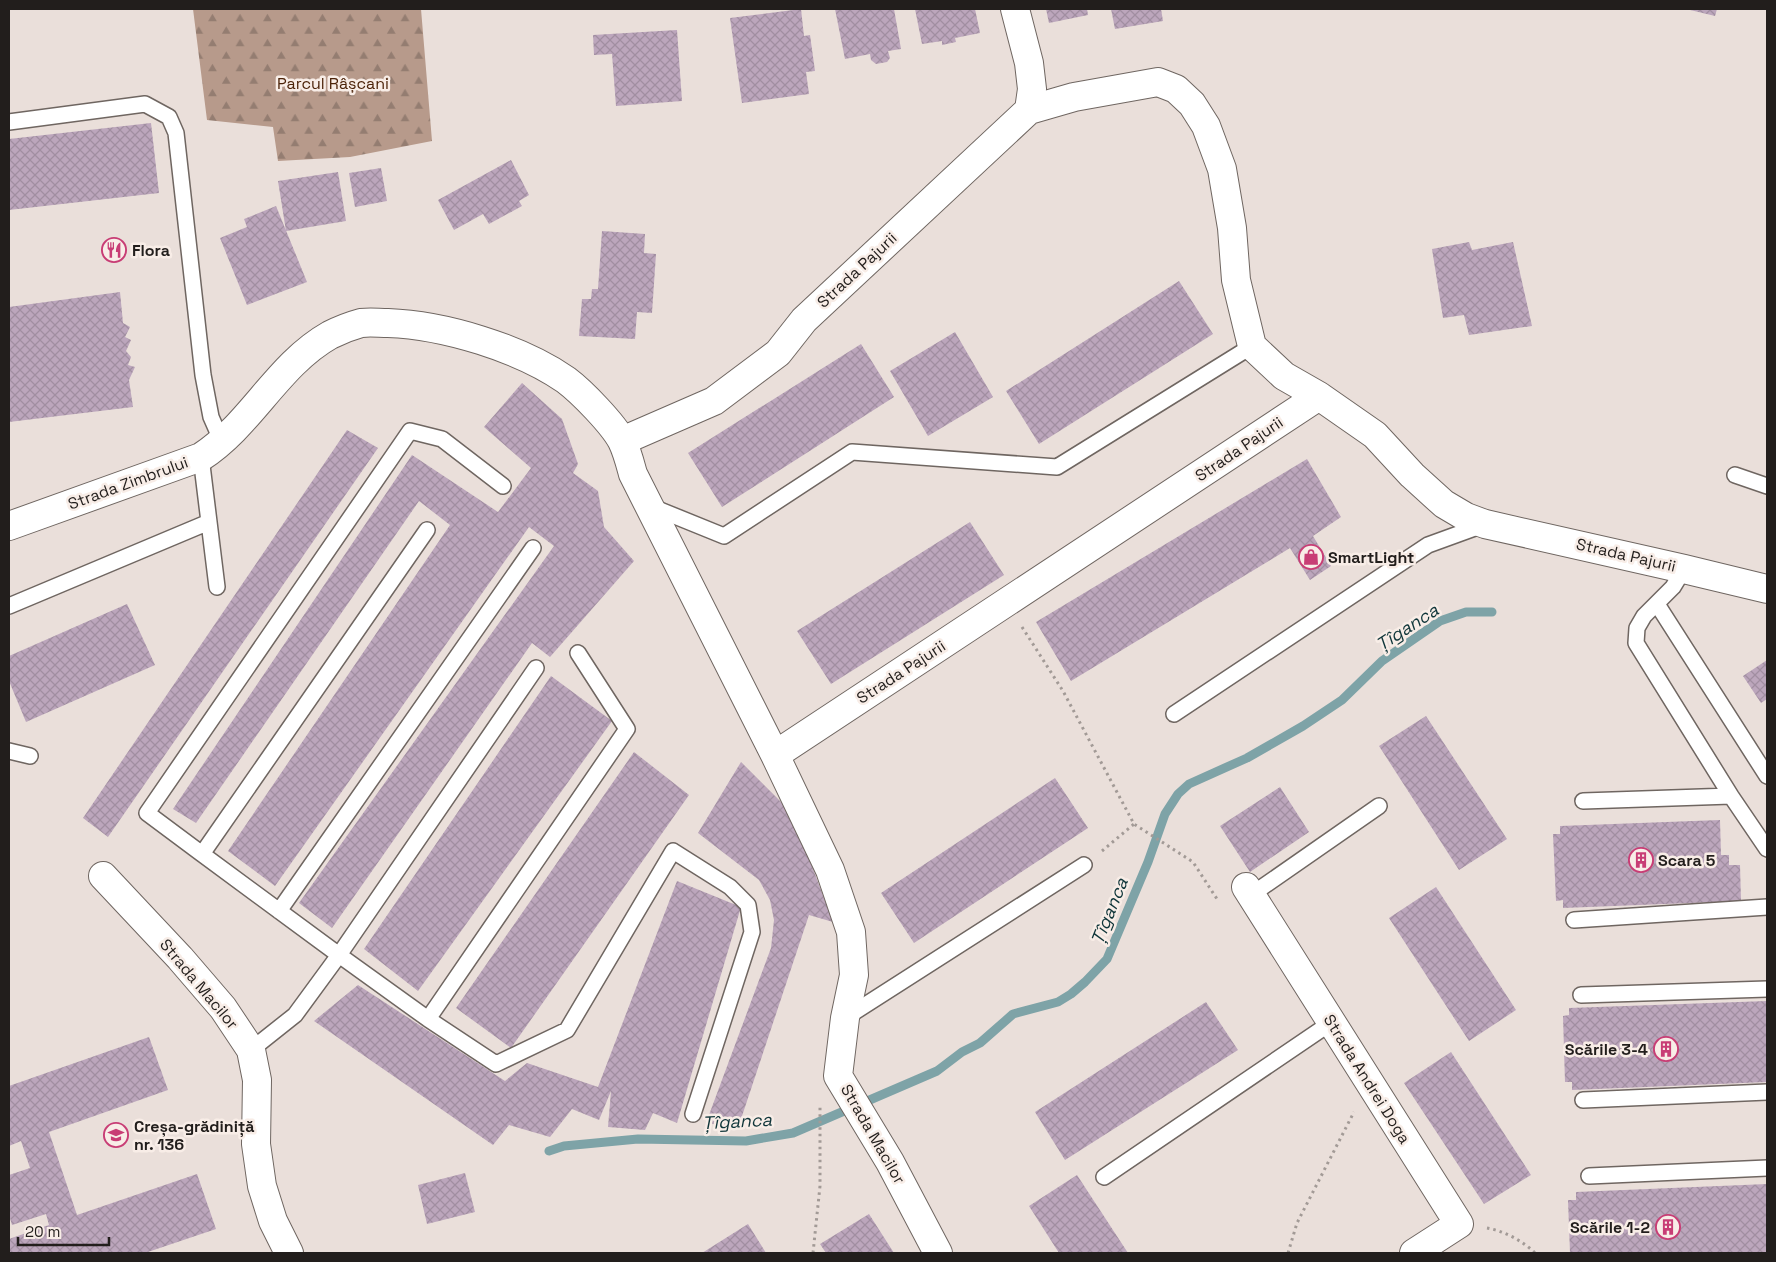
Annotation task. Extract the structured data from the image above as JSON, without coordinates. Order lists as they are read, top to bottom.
{
  "streets": {
    "street": [
      "Strada Pajurii",
      "Strada Zimbrului",
      "Strada Macilor",
      "Strada Andrei Doga"
    ]
  },
  "crossings": [
    ["Strada Pajurii", "Strada Macilor"]
  ],
  "water": ["Țîganca"],
  "parks": ["Parcul Râșcani"],
  "places": {
    "restaurant": ["Flora"],
    "shop": ["SmartLight"],
    "building": ["Scara 5", "Scările 3-4", "Scările 1-2"],
    "school or university": ["Creșa-grădiniță nr. 136"]
  },
  "scale_bar": "20 m"
}
